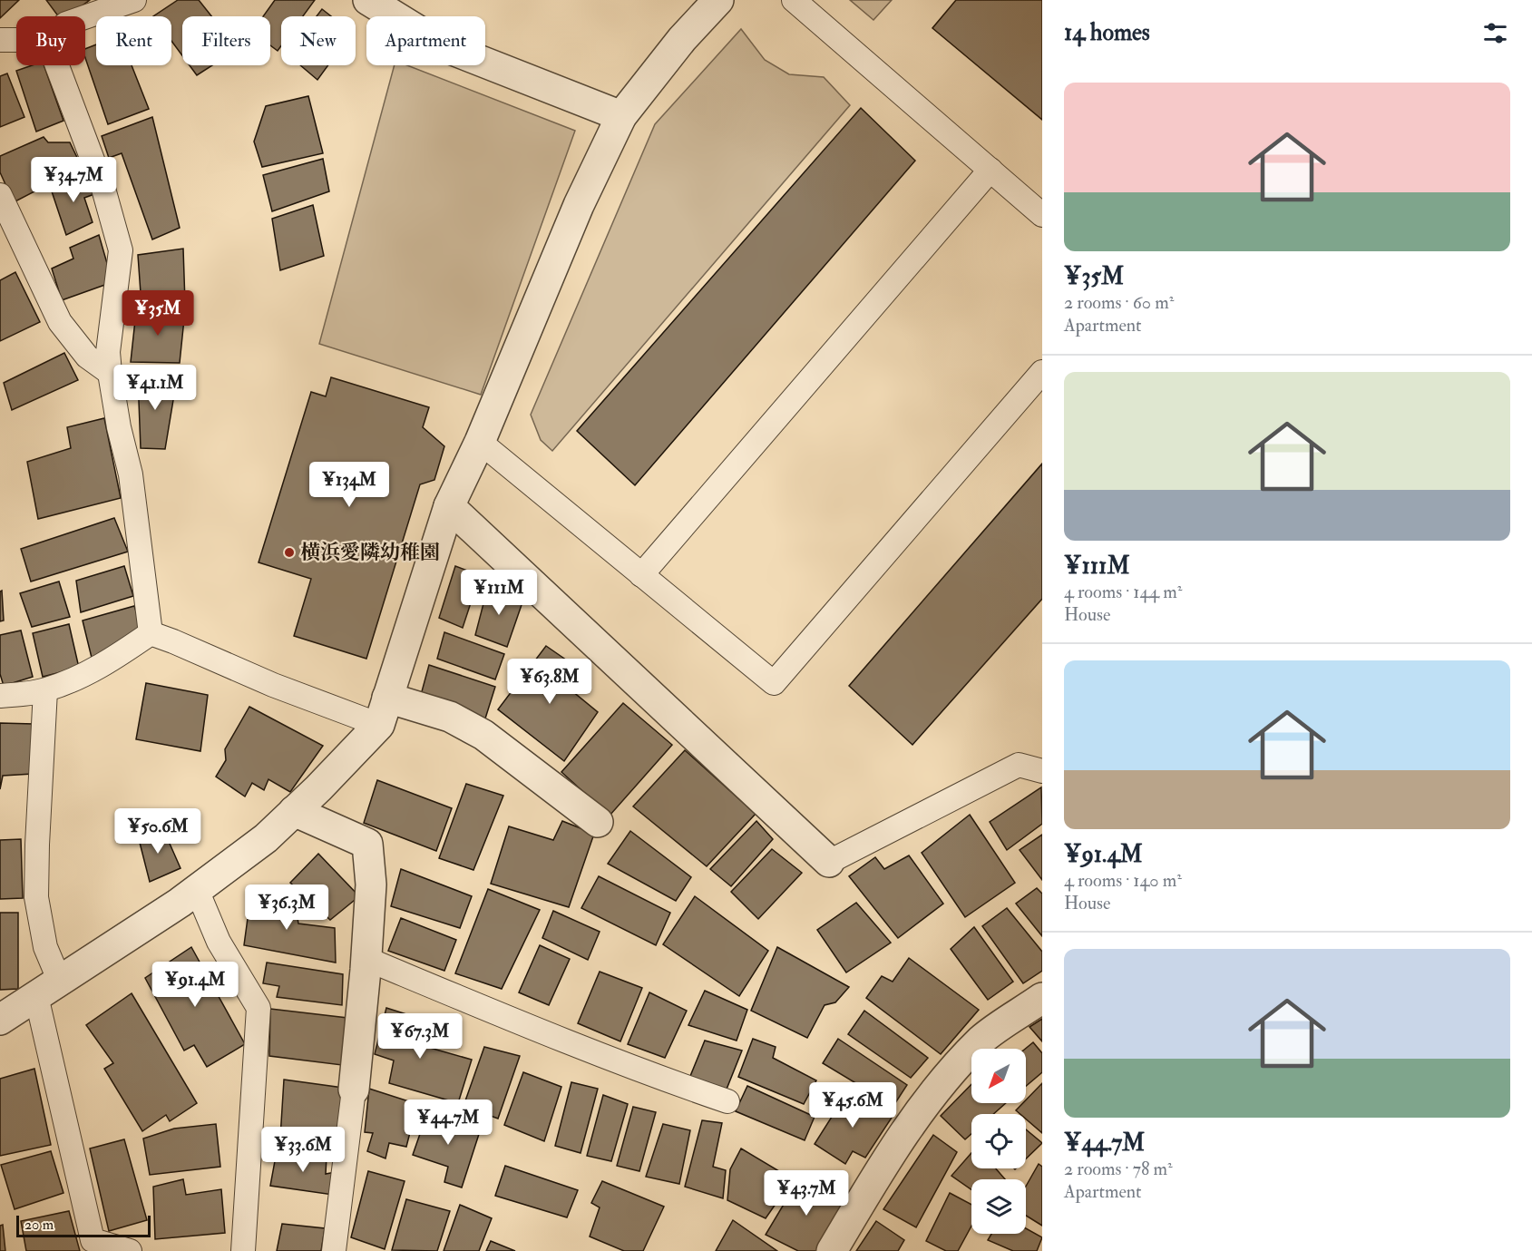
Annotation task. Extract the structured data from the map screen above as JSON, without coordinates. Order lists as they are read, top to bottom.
{
  "places": ["横浜愛隣幼稚園"],
  "scale_bar": "20 m",
  "north": "bottom left",
  "page": {
    "heading": "14 homes",
    "chip": [
      "Buy",
      "Rent",
      "Filters",
      "New",
      "Apartment"
    ],
    "list": [
      {
        "name": "¥35M",
        "note": "2 rooms · 60 m² · Apartment"
      },
      {
        "name": "¥111M",
        "note": "4 rooms · 144 m² · House"
      },
      {
        "name": "¥91.4M",
        "note": "4 rooms · 140 m² · House"
      },
      {
        "name": "¥44.7M",
        "note": "2 rooms · 78 m² · Apartment"
      }
    ],
    "price": [
      "¥34.7M",
      "¥35M",
      "¥41.1M",
      "¥134M",
      "¥111M",
      "¥63.8M",
      "¥50.6M",
      "¥36.3M",
      "¥91.4M",
      "¥67.3M",
      "¥45.6M",
      "¥44.7M",
      "¥33.6M",
      "¥43.7M"
    ],
    "scale": "20 m"
  }
}
